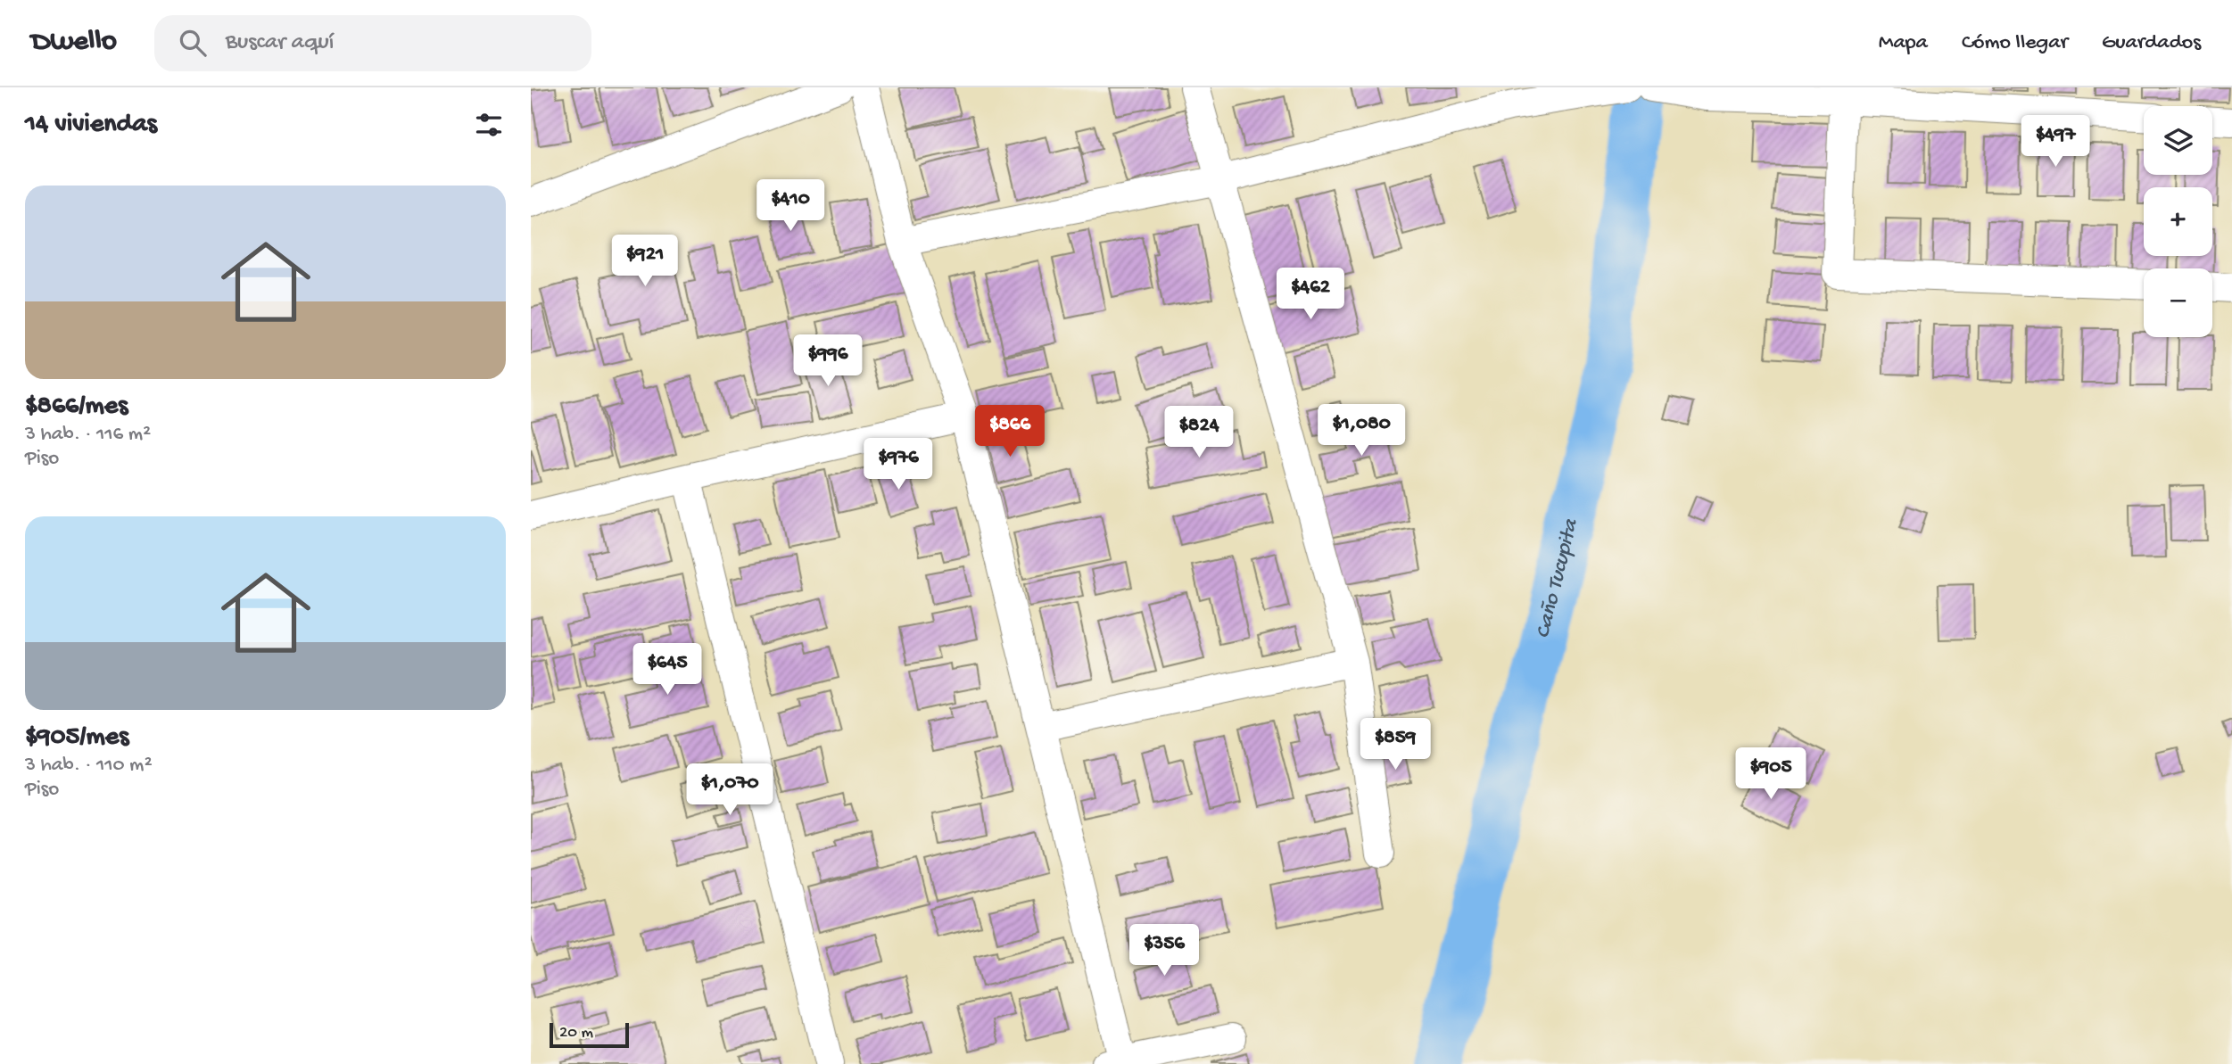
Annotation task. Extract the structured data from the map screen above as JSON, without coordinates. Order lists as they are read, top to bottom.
{
  "water": ["Caño Tucupita"],
  "scale_bar": "20 m",
  "page": {
    "header": "Dwello",
    "search": "Buscar aquí",
    "nav": ["Mapa", "Cómo llegar", "Guardados"],
    "heading": "14 viviendas",
    "map_buttons": ["+", "−"],
    "price": [
      "$497",
      "$410",
      "$921",
      "$462",
      "$996",
      "$1,080",
      "$866",
      "$824",
      "$976",
      "$645",
      "$859",
      "$905",
      "$1,070",
      "$356"
    ],
    "list": [
      {
        "name": "$866/mes",
        "note": "3 hab. · 116 m² · Piso"
      },
      {
        "name": "$905/mes",
        "note": "3 hab. · 110 m² · Piso"
      }
    ],
    "scale": "20 m"
  }
}
